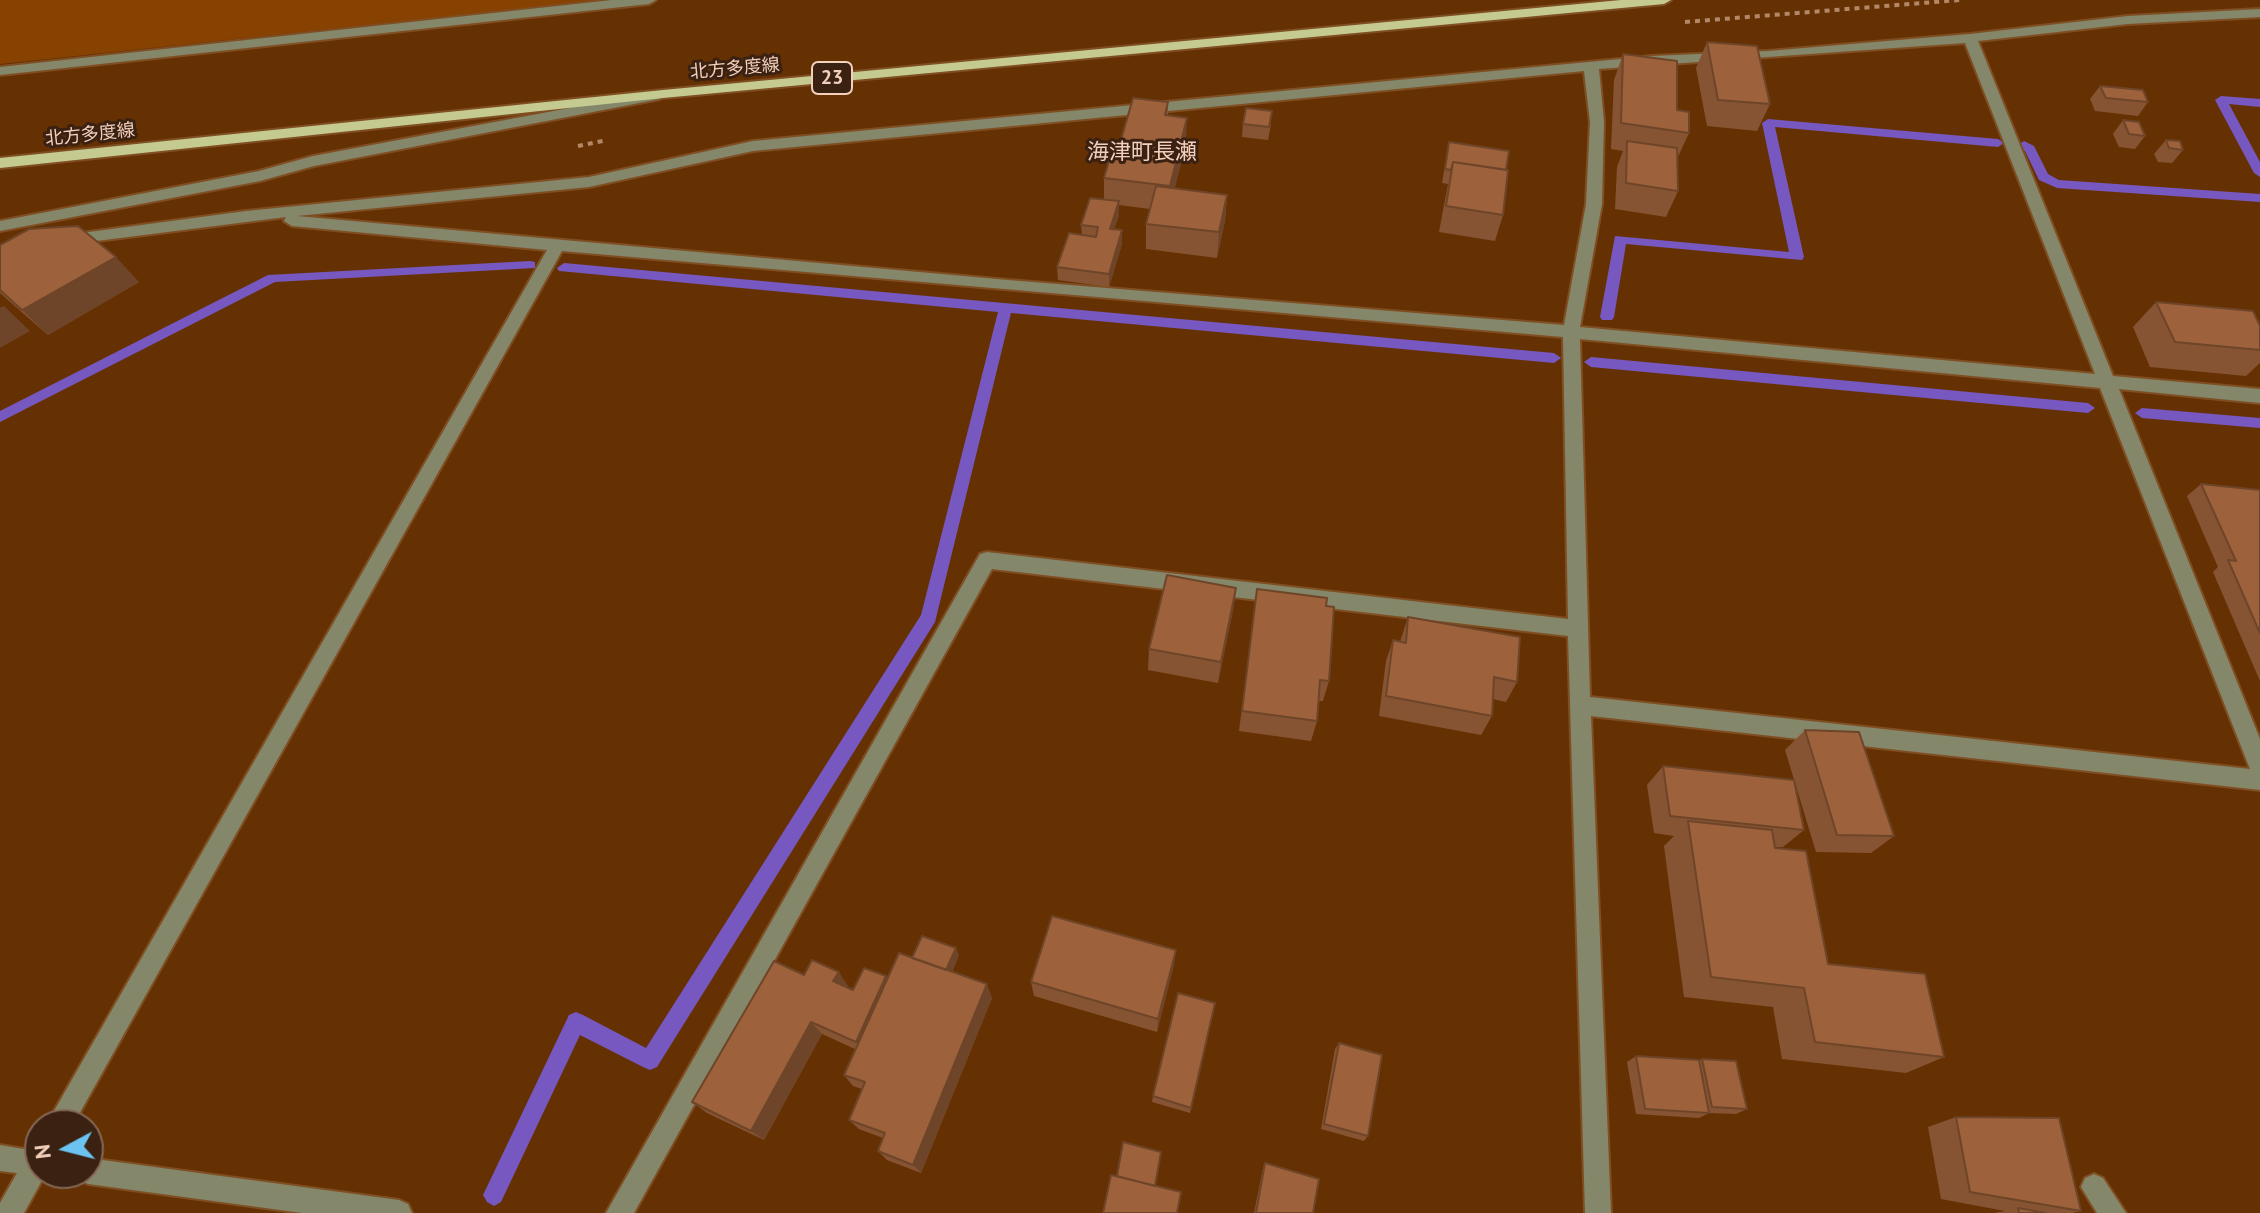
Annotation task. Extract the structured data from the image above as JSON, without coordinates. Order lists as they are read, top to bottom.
{
  "streets": {
    "main road": ["北方多度線", "23"]
  },
  "districts": ["海津町長瀬"],
  "north": "left"
}
